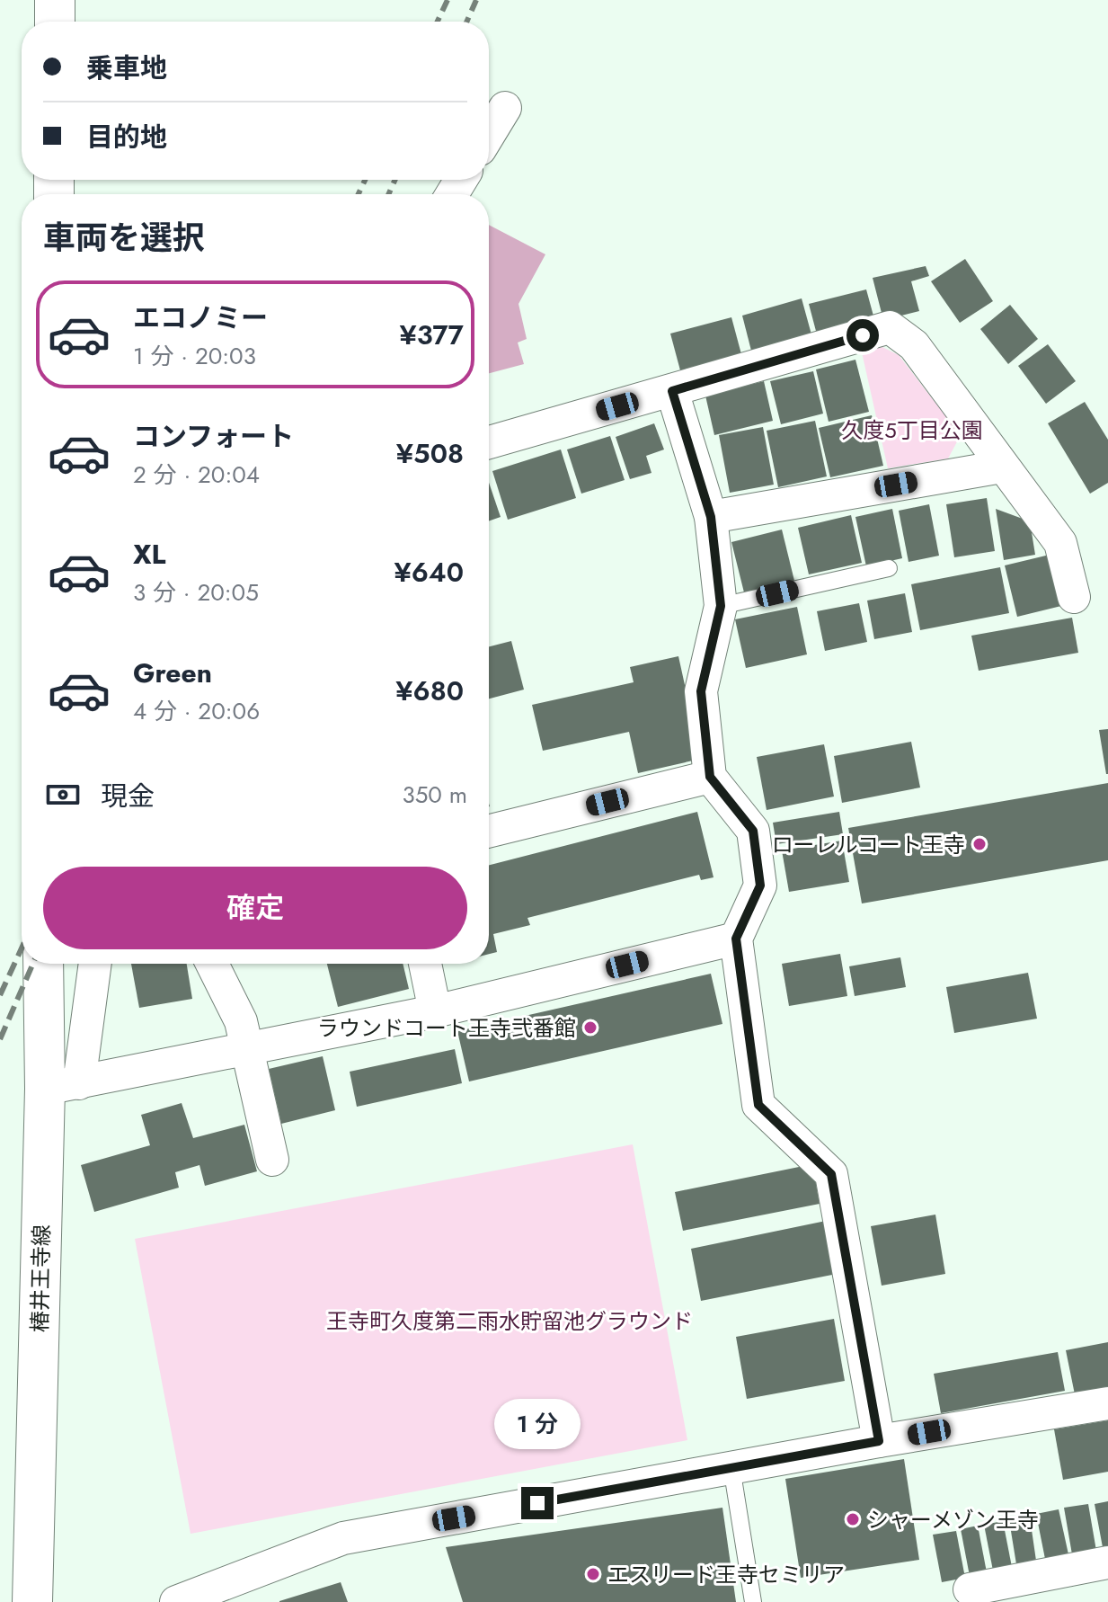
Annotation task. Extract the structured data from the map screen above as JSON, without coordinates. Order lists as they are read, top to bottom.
{
  "streets": {
    "main road": ["椿井王寺線"]
  },
  "parks": ["久度5丁目公園", "王寺町久度第二雨水貯留池グラウンド"],
  "places": [
    "ローレルコート王寺",
    "ラウンドコート王寺弐番館",
    "シャーメゾン王寺",
    "エスリード王寺セミリア"
  ],
  "page": {
    "banner": ["乗車地", "目的地"],
    "heading": "車両を選択",
    "list": [
      {
        "name": "エコノミー",
        "note": "1 分 · 20:03",
        "value": "¥377"
      },
      {
        "name": "コンフォート",
        "note": "2 分 · 20:04",
        "value": "¥508"
      },
      {
        "name": "XL",
        "note": "3 分 · 20:05",
        "value": "¥640"
      },
      {
        "name": "Green",
        "note": "4 分 · 20:06",
        "value": "¥680"
      }
    ],
    "pay": ["現金", "350 m"],
    "buttons": "確定",
    "bubble": "1 分"
  }
}
